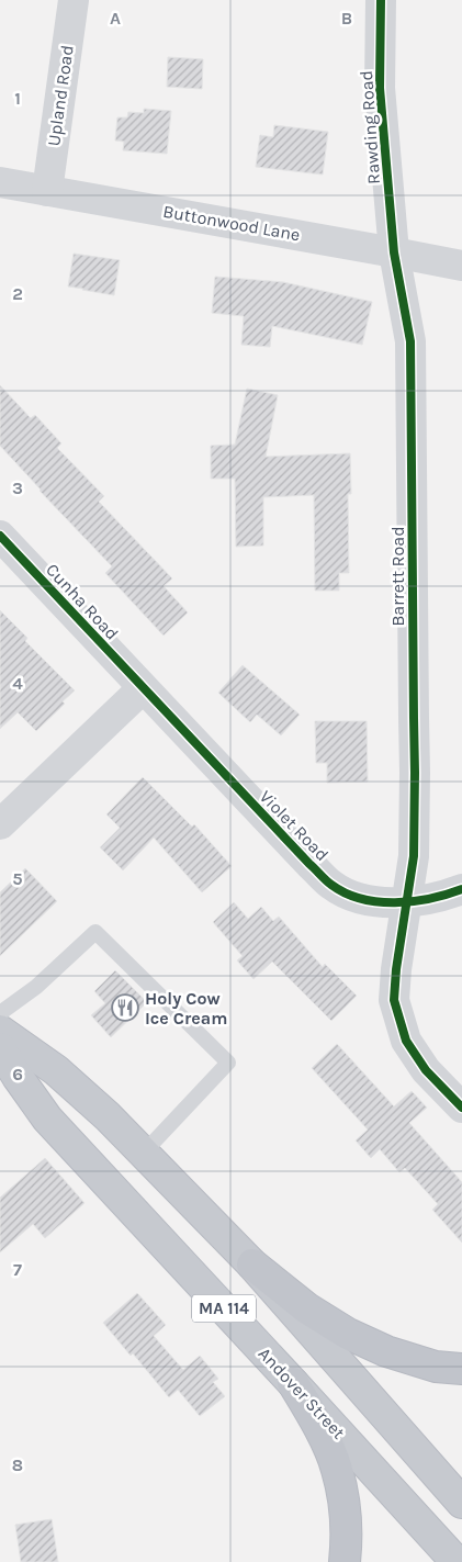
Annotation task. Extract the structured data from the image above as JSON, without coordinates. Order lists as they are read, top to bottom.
{
  "streets": {
    "highway": ["MA 114", "Andover Street"],
    "street": [
      "Upland Road",
      "Rawding Road",
      "Buttonwood Lane",
      "Barrett Road",
      "Cunha Road",
      "Violet Road"
    ]
  },
  "crossings": [
    ["Upland Road", "Buttonwood Lane"],
    ["Rawding Road", "Buttonwood Lane"],
    ["Rawding Road", "Barrett Road"],
    ["Buttonwood Lane", "Barrett Road"],
    ["Barrett Road", "Violet Road"],
    ["Cunha Road", "Violet Road"]
  ],
  "places": {
    "restaurant": ["Holy Cow Ice Cream"]
  },
  "grid": {
    "columns": ["A", "B"],
    "rows": [
      "1",
      "2",
      "3",
      "4",
      "5",
      "6",
      "7",
      "8"
    ]
  }
}
